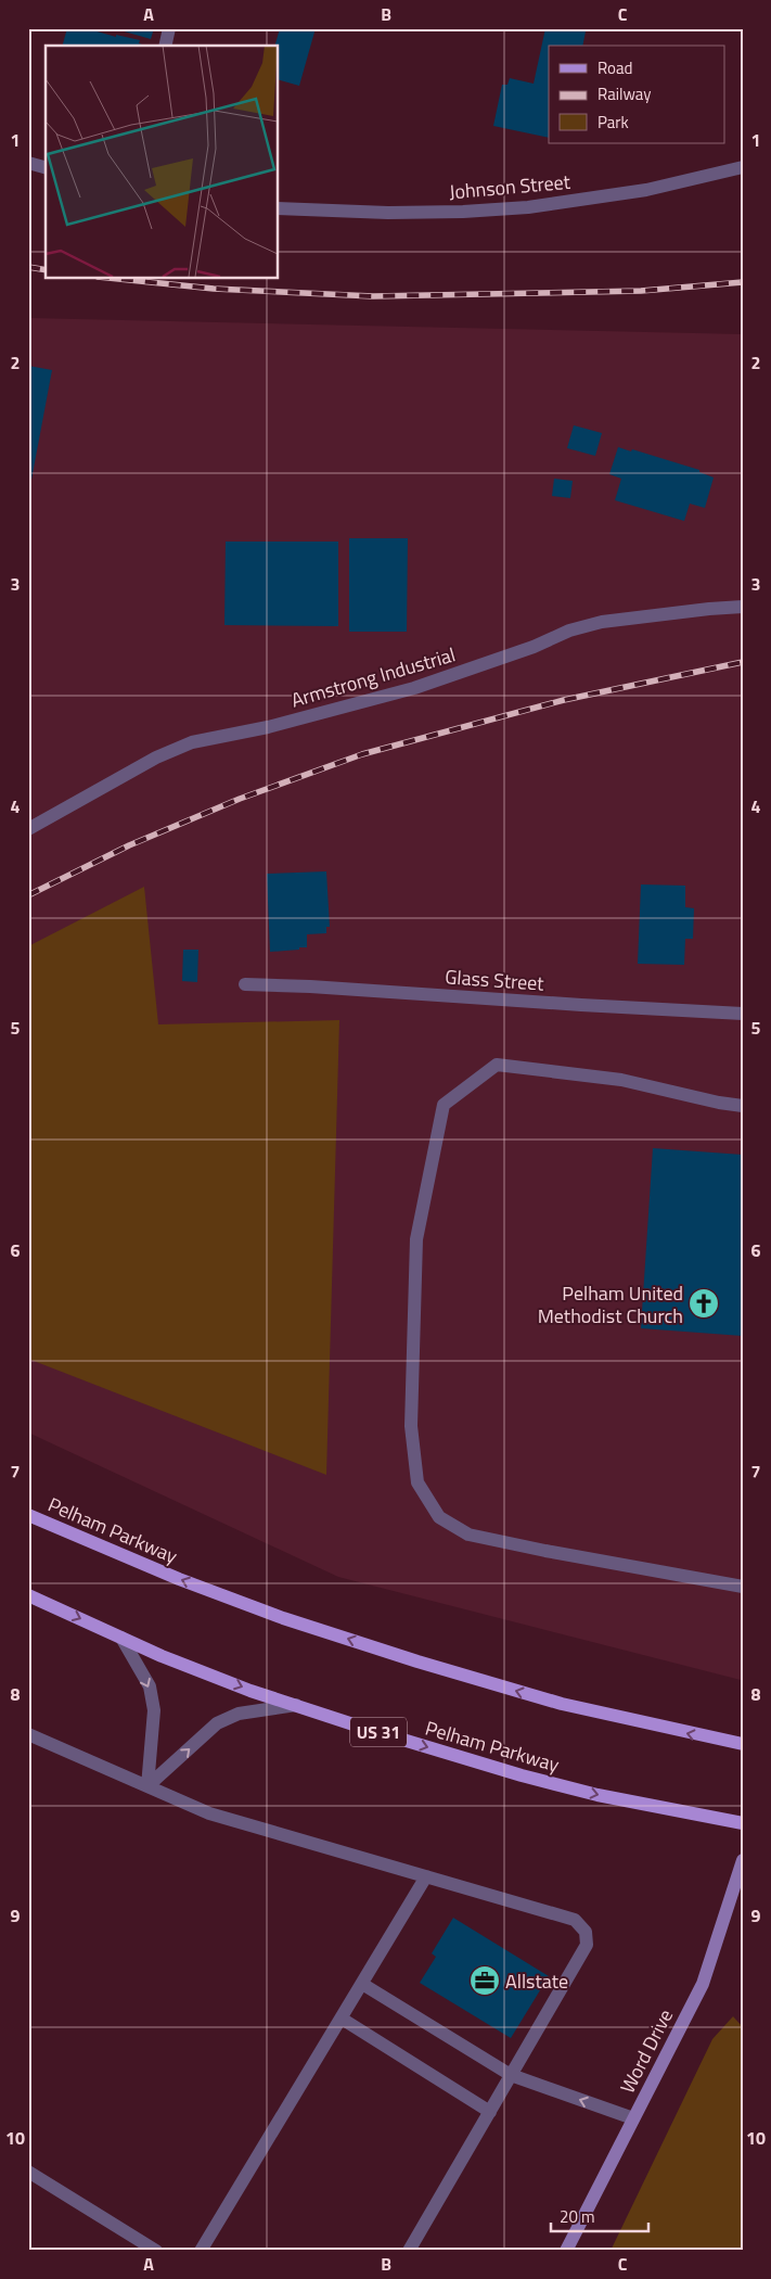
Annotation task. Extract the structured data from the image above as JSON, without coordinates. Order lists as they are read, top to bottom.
{
  "streets": {
    "main road": ["Pelham Parkway", "US 31"],
    "street": [
      "Johnson Street",
      "Armstrong Industrial",
      "Glass Street",
      "Word Drive"
    ]
  },
  "places": {
    "church": ["Pelham United Methodist Church"],
    "office": ["Allstate"]
  },
  "legend": ["Road", "Railway", "Park"],
  "scale_bar": "20 m",
  "grid": {
    "columns": ["A", "B", "C"],
    "rows": [
      "1",
      "2",
      "3",
      "4",
      "5",
      "6",
      "7",
      "8",
      "9",
      "10"
    ]
  }
}
